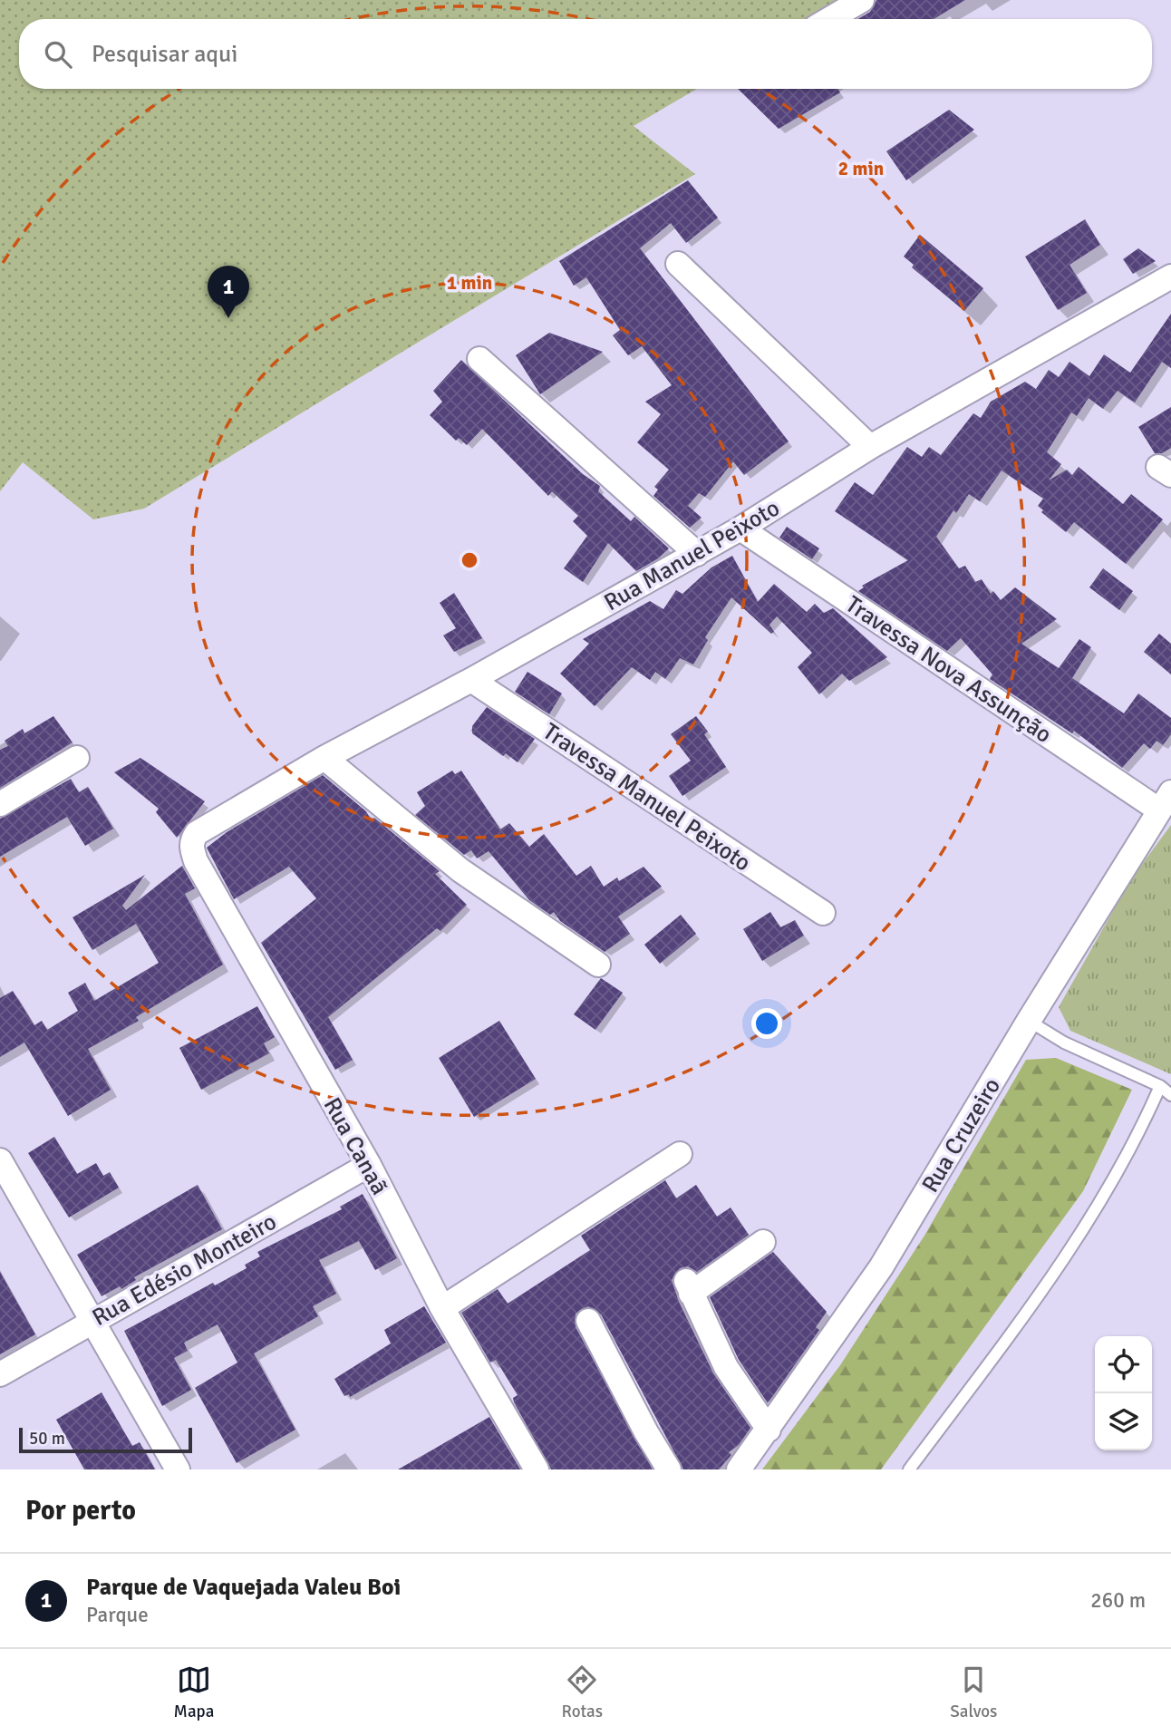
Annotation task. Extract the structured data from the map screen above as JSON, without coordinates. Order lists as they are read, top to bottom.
{
  "streets": {
    "street": [
      "Rua Manuel Peixoto",
      "Travessa Nova Assunção",
      "Travessa Manuel Peixoto",
      "Rua Cruzeiro",
      "Rua Canaã",
      "Rua Edésio Monteiro"
    ]
  },
  "crossings": [
    ["Rua Manuel Peixoto", "Travessa Nova Assunção"],
    ["Rua Manuel Peixoto", "Travessa Manuel Peixoto"],
    ["Rua Manuel Peixoto", "Rua Canaã"],
    ["Travessa Nova Assunção", "Rua Cruzeiro"],
    ["Rua Canaã", "Rua Edésio Monteiro"]
  ],
  "scale_bar": "50 m",
  "page": {
    "search": "Pesquisar aqui",
    "pins": "1",
    "scale": "50 m",
    "heading": "Por perto",
    "list": [
      {
        "mark": "1",
        "name": "Parque de Vaquejada Valeu Boi",
        "note": "Parque",
        "value": "260 m"
      }
    ],
    "nav": ["Mapa", "Rotas", "Salvos"]
  },
  "rings": ["2 min", "1 min"]
}
